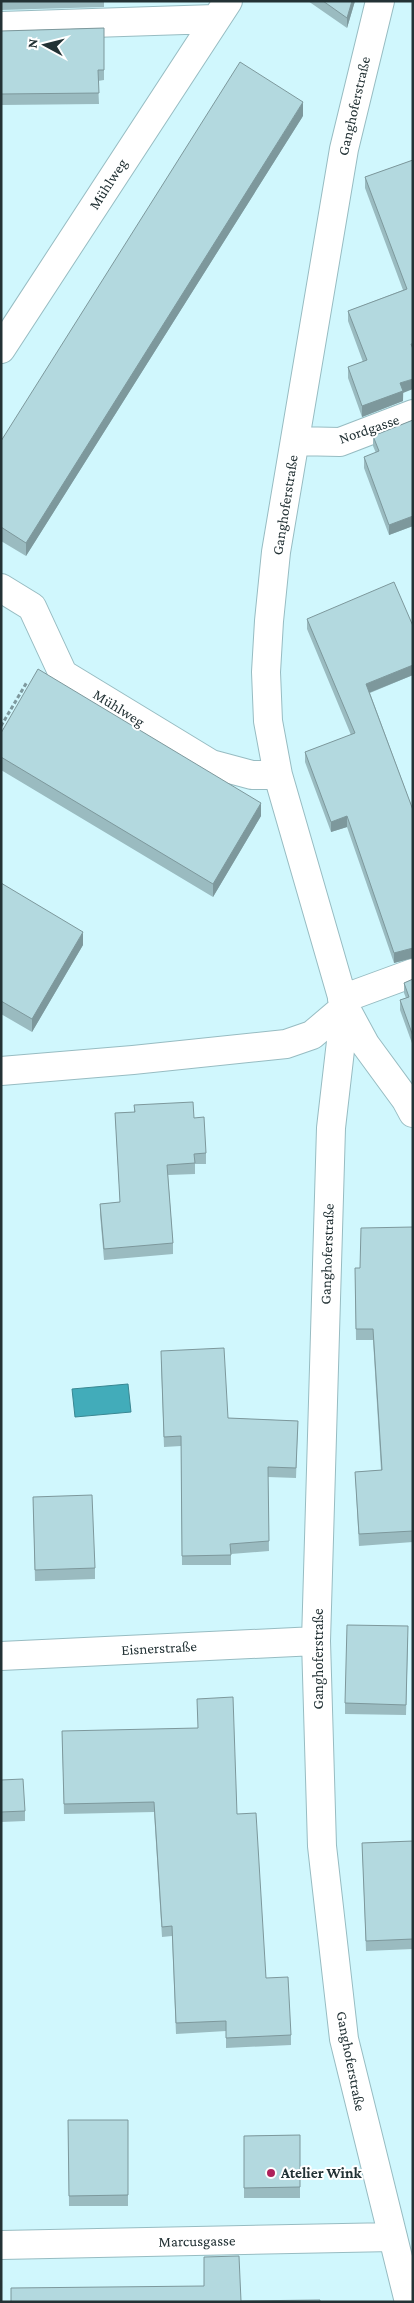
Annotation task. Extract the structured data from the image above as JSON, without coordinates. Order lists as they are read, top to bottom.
{
  "streets": {
    "street": [
      "Ganghoferstraße",
      "Mühlweg",
      "Nordgasse",
      "Eisnerstraße",
      "Marcusgasse"
    ]
  },
  "crossings": [
    ["Ganghoferstraße", "Mühlweg"],
    ["Ganghoferstraße", "Nordgasse"],
    ["Ganghoferstraße", "Eisnerstraße"],
    ["Ganghoferstraße", "Marcusgasse"]
  ],
  "places": ["Atelier Wink"],
  "north": "left"
}
